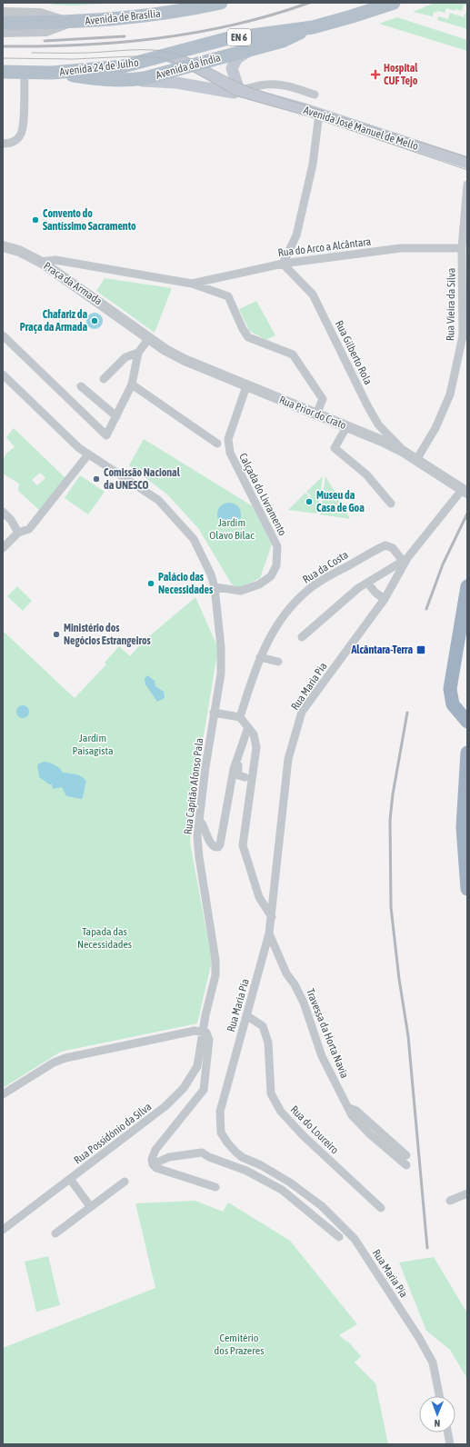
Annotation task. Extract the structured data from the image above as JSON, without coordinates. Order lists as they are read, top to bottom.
{
  "streets": {
    "main road": [
      "Avenida de Brasília",
      "EN 6",
      "Avenida da Índia",
      "Avenida 24 de Julho",
      "Avenida José Manuel de Mello"
    ],
    "street": [
      "Rua do Arco a Alcântara",
      "Praça da Armada",
      "Rua Vieira da Silva",
      "Rua Gilberto Rola",
      "Rua Prior do Crato",
      "Calçada do Livramento",
      "Rua da Costa",
      "Rua Maria Pia",
      "Rua Capitão Afonso Pala",
      "Travessa da Horta Navia",
      "Rua do Loureiro",
      "Rua Possidónio da Silva"
    ]
  },
  "crossings": [
    ["Avenida da Índia", "Avenida 24 de Julho"],
    ["Avenida da Índia", "Avenida José Manuel de Mello"],
    ["Avenida 24 de Julho", "Avenida José Manuel de Mello"],
    ["Rua do Arco a Alcântara", "Praça da Armada"],
    ["Rua do Arco a Alcântara", "Rua Vieira da Silva"],
    ["Rua do Arco a Alcântara", "Rua Gilberto Rola"],
    ["Praça da Armada", "Rua Prior do Crato"],
    ["Rua Vieira da Silva", "Rua Prior do Crato"],
    ["Rua Gilberto Rola", "Rua Prior do Crato"],
    ["Rua Prior do Crato", "Calçada do Livramento"],
    ["Calçada do Livramento", "Rua Capitão Afonso Pala"],
    ["Rua da Costa", "Rua Maria Pia"],
    ["Rua Maria Pia", "Travessa da Horta Navia"],
    ["Rua Maria Pia", "Rua do Loureiro"],
    ["Rua Capitão Afonso Pala", "Rua Possidónio da Silva"]
  ],
  "parks": [
    "Jardim Olavo Bilac",
    "Jardim Paisagista",
    "Tapada das Necessidades",
    "Cemitério dos Prazeres"
  ],
  "places": {
    "health": ["Hospital CUF Tejo"],
    "other": [
      "Convento do Santíssimo Sacramento",
      "Chafariz da Praça da Armada",
      "Comissão Nacional da UNESCO",
      "Museu da Casa de Goa",
      "Palácio das Necessidades",
      "Ministério dos Negócios Estrangeiros"
    ],
    "transit": ["Alcântara-Terra"]
  },
  "north": "bottom"
}
